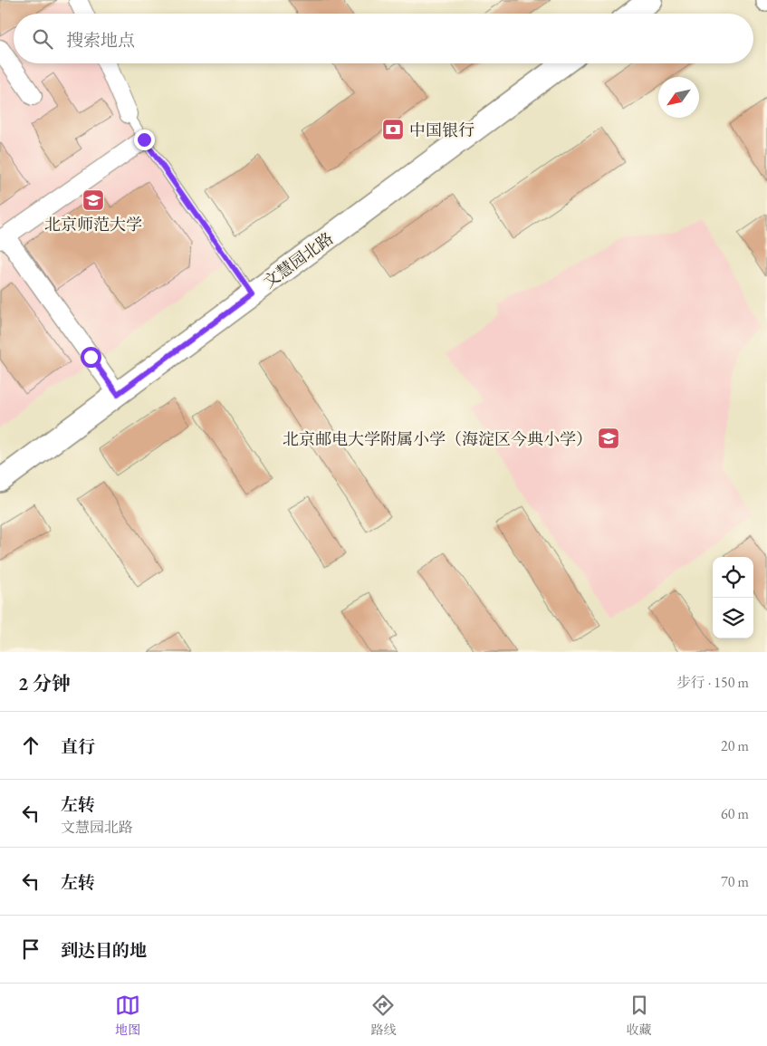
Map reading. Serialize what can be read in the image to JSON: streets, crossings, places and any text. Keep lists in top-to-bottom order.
{
  "streets": {
    "street": ["文慧园北路"]
  },
  "places": {
    "bank": ["中国银行"],
    "school or university": ["北京师范大学", "北京邮电大学附属小学（海淀区今典小学）"]
  },
  "north": "bottom left",
  "page": {
    "search": "搜索地点",
    "heading": ["2 分钟", "步行 · 150 m"],
    "list": [
      ["直行", "20 m"],
      ["左转", "文慧园北路", "60 m"],
      ["左转", "70 m"],
      "到达目的地"
    ],
    "nav": ["地图", "路线", "收藏"]
  }
}
